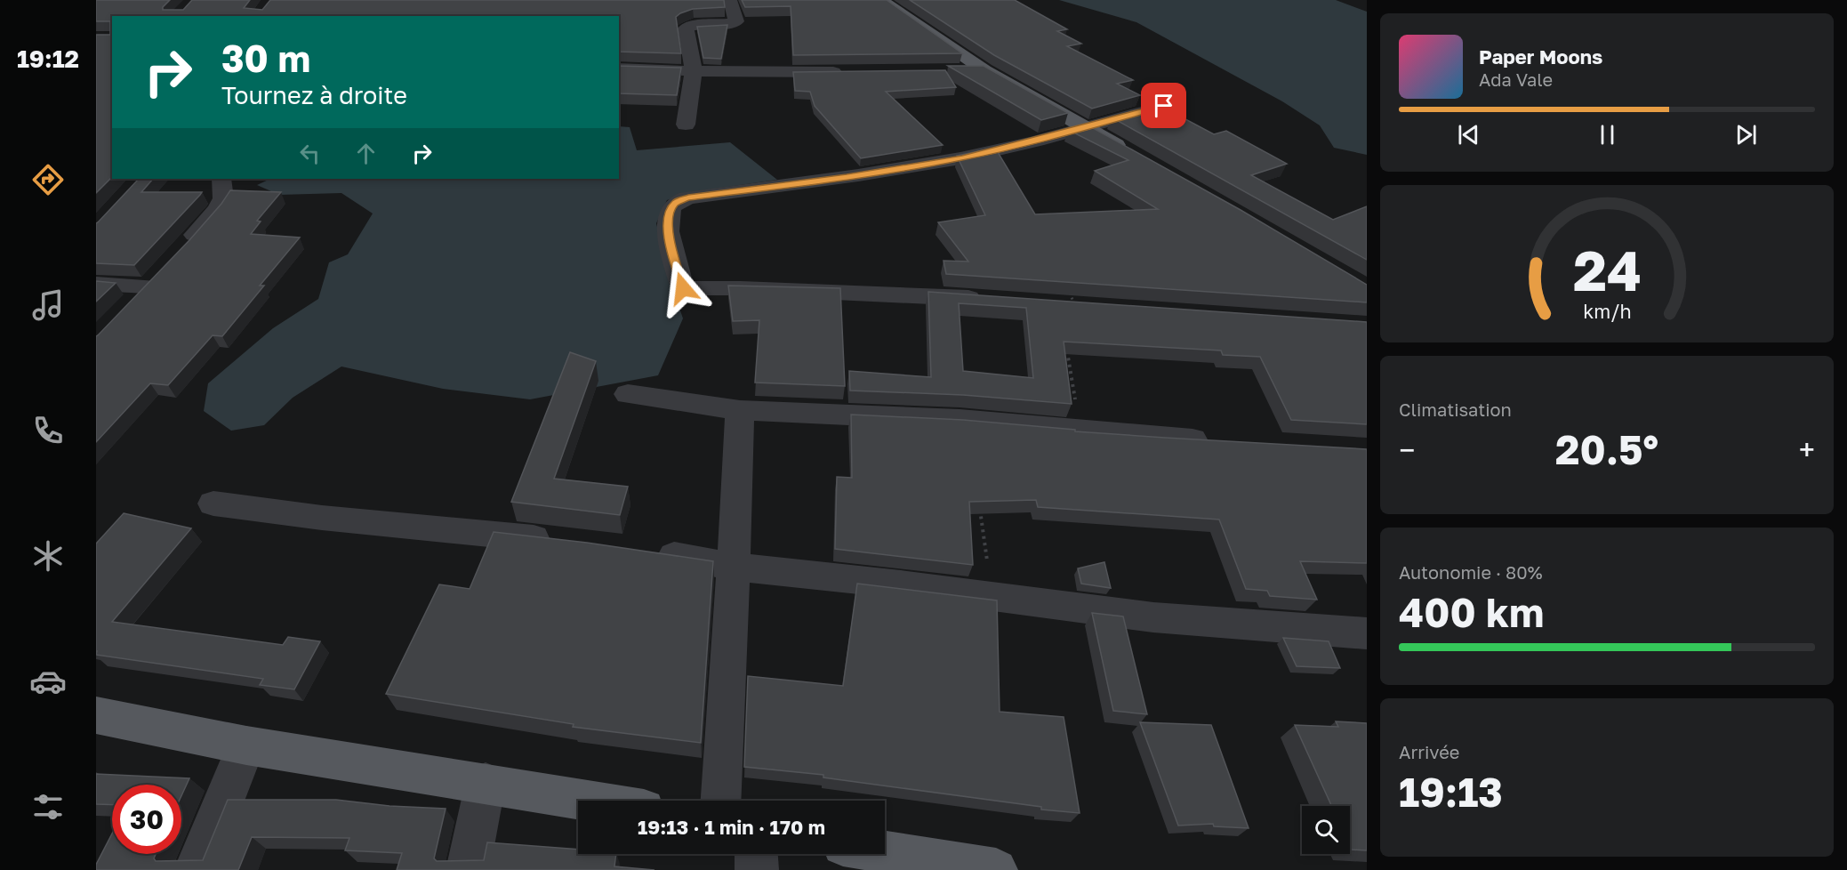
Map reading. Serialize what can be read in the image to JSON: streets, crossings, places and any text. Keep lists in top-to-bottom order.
{
  "page": {
    "tabs": "19:12",
    "turn": ["30 m", "Tournez à droite"],
    "song": ["Paper Moons", "Ada Vale"],
    "tile": [
      "Climatisation",
      ["Autonomie · 80%", "400 km"],
      ["Arrivée", "19:13"]
    ],
    "heat": ["−", "20.5°", "+"],
    "limit": "30",
    "trip": "19:13 · 1 min · 170 m",
    "gauge": ["24", "km/h"]
  }
}
